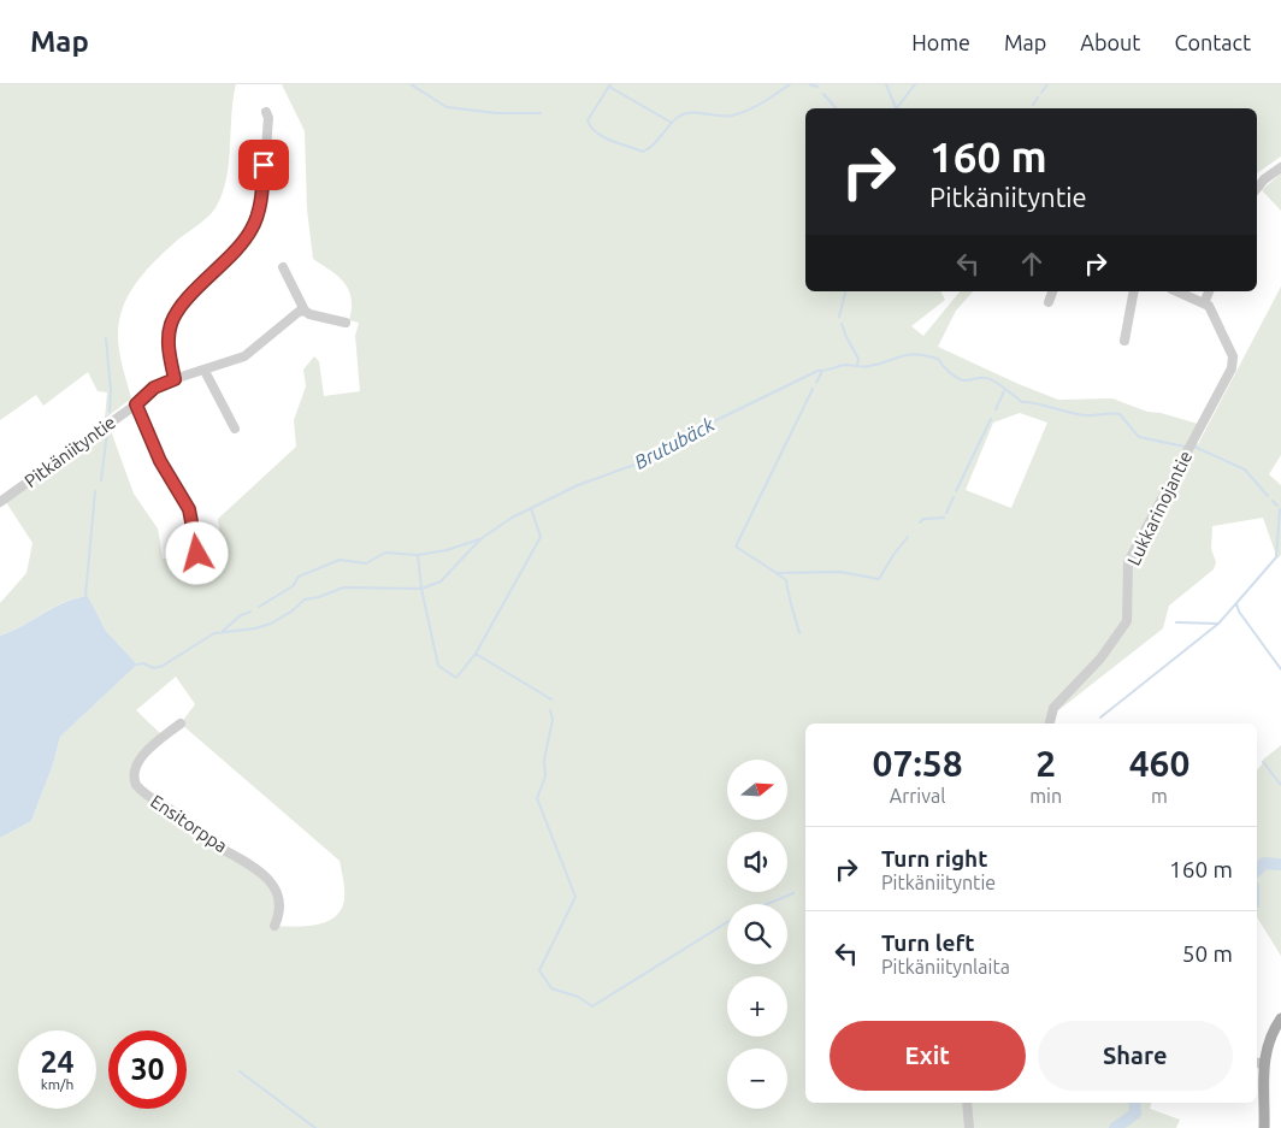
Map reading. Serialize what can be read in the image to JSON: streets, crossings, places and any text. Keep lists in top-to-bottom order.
{
  "streets": {
    "street": ["Pitkäniityntie", "Lukkarinojantie", "Ensitorppa"]
  },
  "water": ["Brutubäck"],
  "north": "right",
  "page": {
    "header": "Map",
    "nav": [
      "Home",
      "Map",
      "About",
      "Contact"
    ],
    "turn": ["160 m", "Pitkäniityntie"],
    "eta": [
      "07:58",
      "Arrival",
      "2",
      "min",
      "460",
      "m"
    ],
    "map_buttons": ["+", "−"],
    "list": [
      {
        "name": "Turn right",
        "note": "Pitkäniityntie",
        "value": "160 m"
      },
      {
        "name": "Turn left",
        "note": "Pitkäniitynlaita",
        "value": "50 m"
      }
    ],
    "buttons": ["Exit", "Share"],
    "speed": "24 km/h",
    "limit": "30"
  }
}
